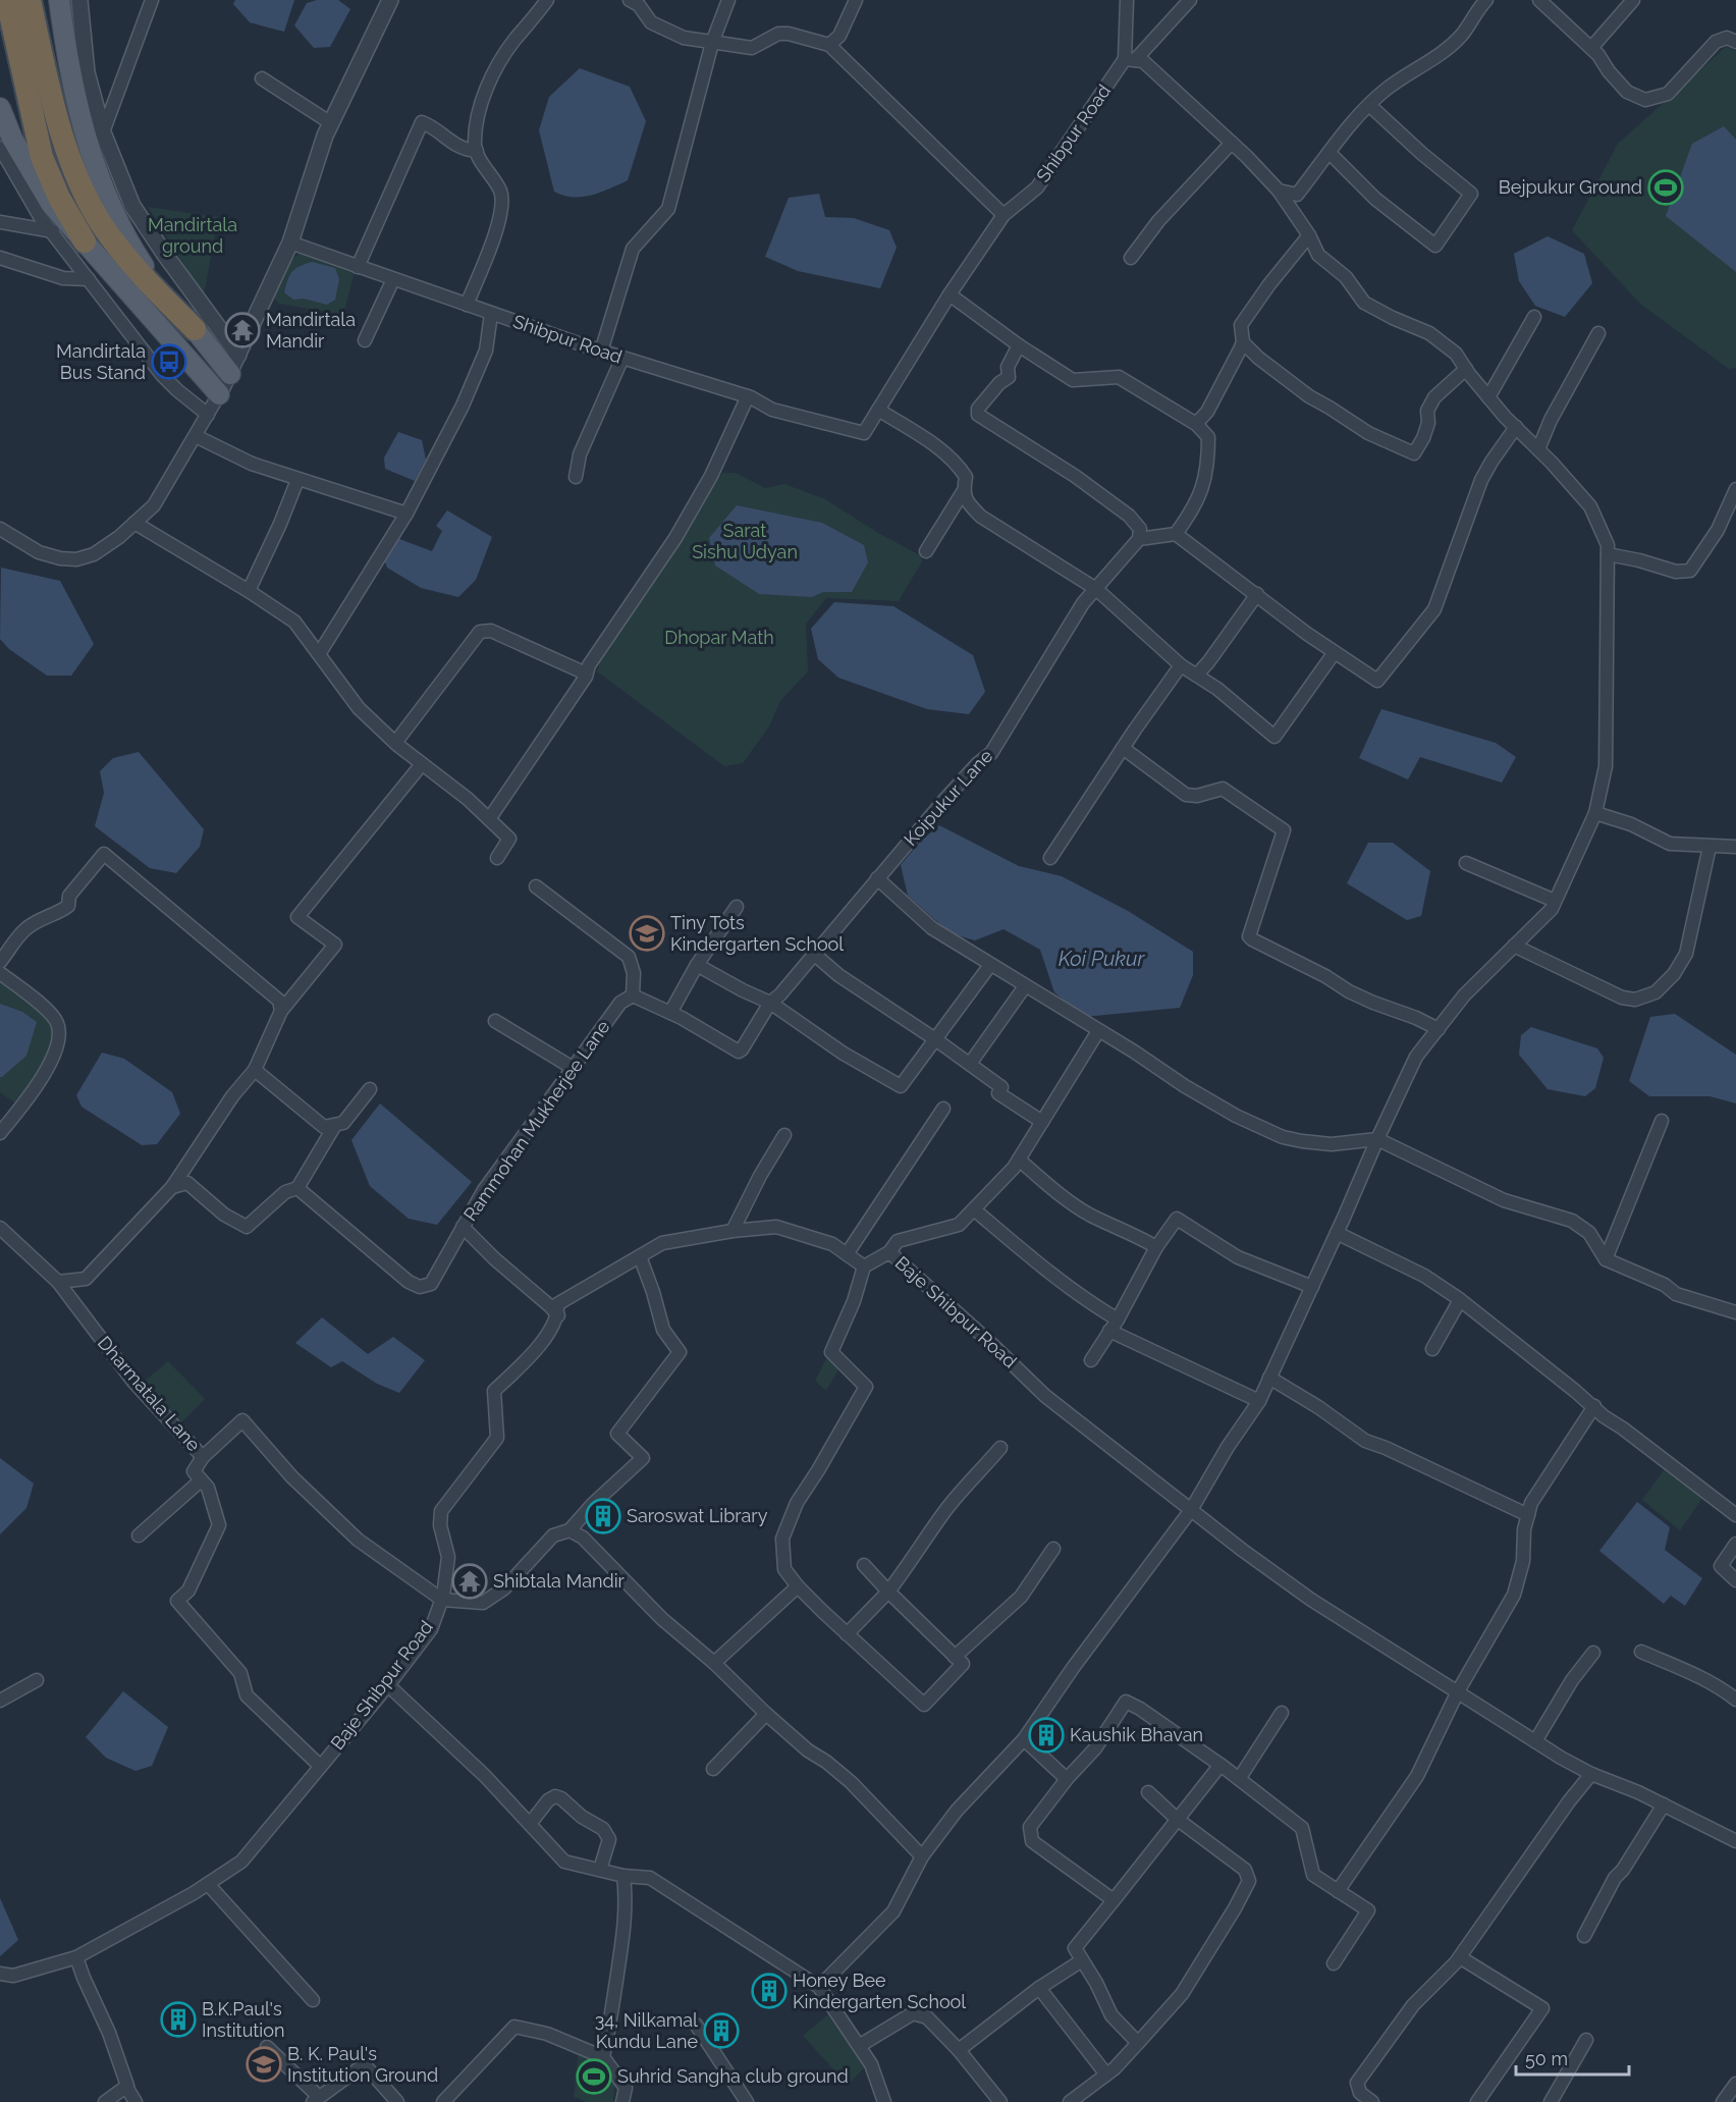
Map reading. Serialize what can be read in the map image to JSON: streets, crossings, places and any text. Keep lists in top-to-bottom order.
{
  "streets": {
    "street": [
      "Shibpur Road",
      "Koipukur Lane",
      "Rammohan Mukherjee Lane",
      "Baje Shibpur Road",
      "Dharmatala Lane"
    ]
  },
  "crossings": [
    ["Baje Shibpur Road", "Dharmatala Lane"]
  ],
  "water": ["Koi Pukur"],
  "parks": ["Mandirtala ground", "Sarat Sishu Udyan", "Dhopar Math"],
  "places": {
    "sports": ["Bejpukur Ground", "Suhrid Sangha club ground"],
    "temple": ["Mandirtala Mandir", "Shibtala Mandir"],
    "bus stop": ["Mandirtala Bus Stand"],
    "school or university": ["Tiny Tots Kindergarten School", "B. K. Paul's Institution Ground"],
    "building": [
      "Saroswat Library",
      "Kaushik Bhavan",
      "Honey Bee Kindergarten School",
      "B.K.Paul's Institution",
      "34, Nilkamal Kundu Lane"
    ]
  },
  "scale_bar": "50 m"
}
